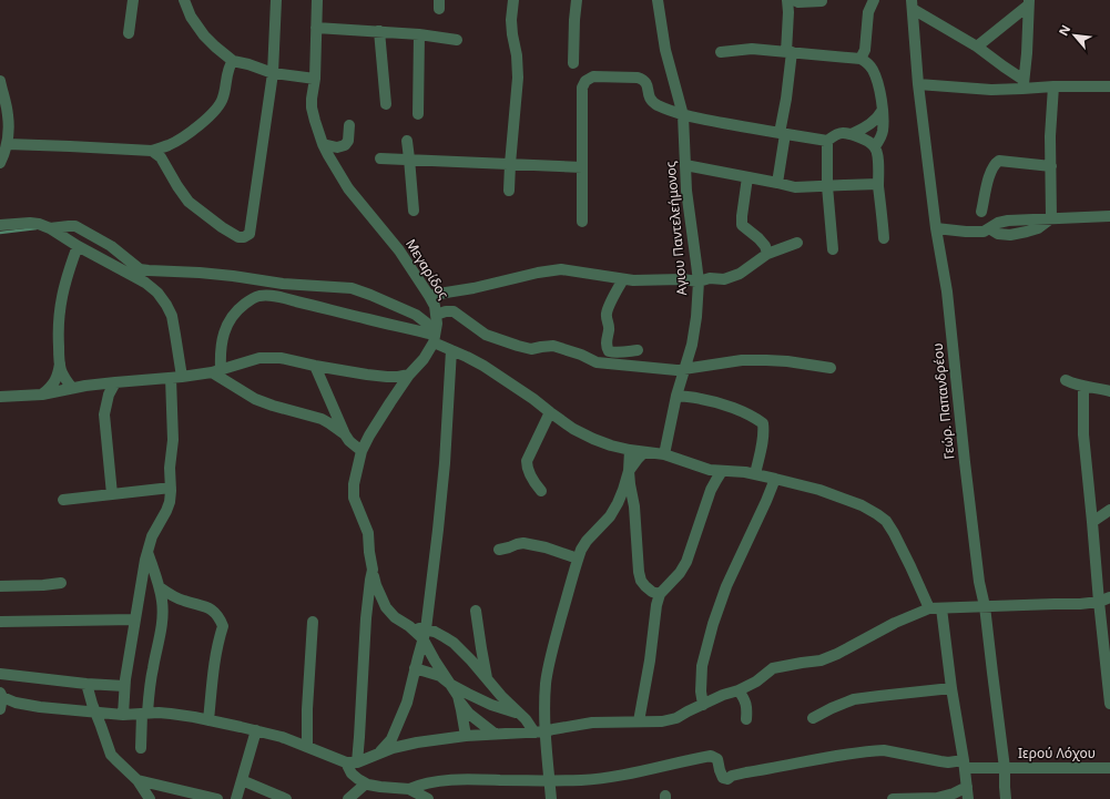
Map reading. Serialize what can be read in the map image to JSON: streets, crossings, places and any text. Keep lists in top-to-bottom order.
{
  "streets": {
    "street": [
      "Αγιου Παντελεήμονος",
      "Μεγαρίδος",
      "Γεώρ. Παπανδρέου",
      "Ιερού Λόχου"
    ]
  },
  "crossings": [
    ["Γεώρ. Παπανδρέου", "Ιερού Λόχου"]
  ],
  "north": "top left"
}
